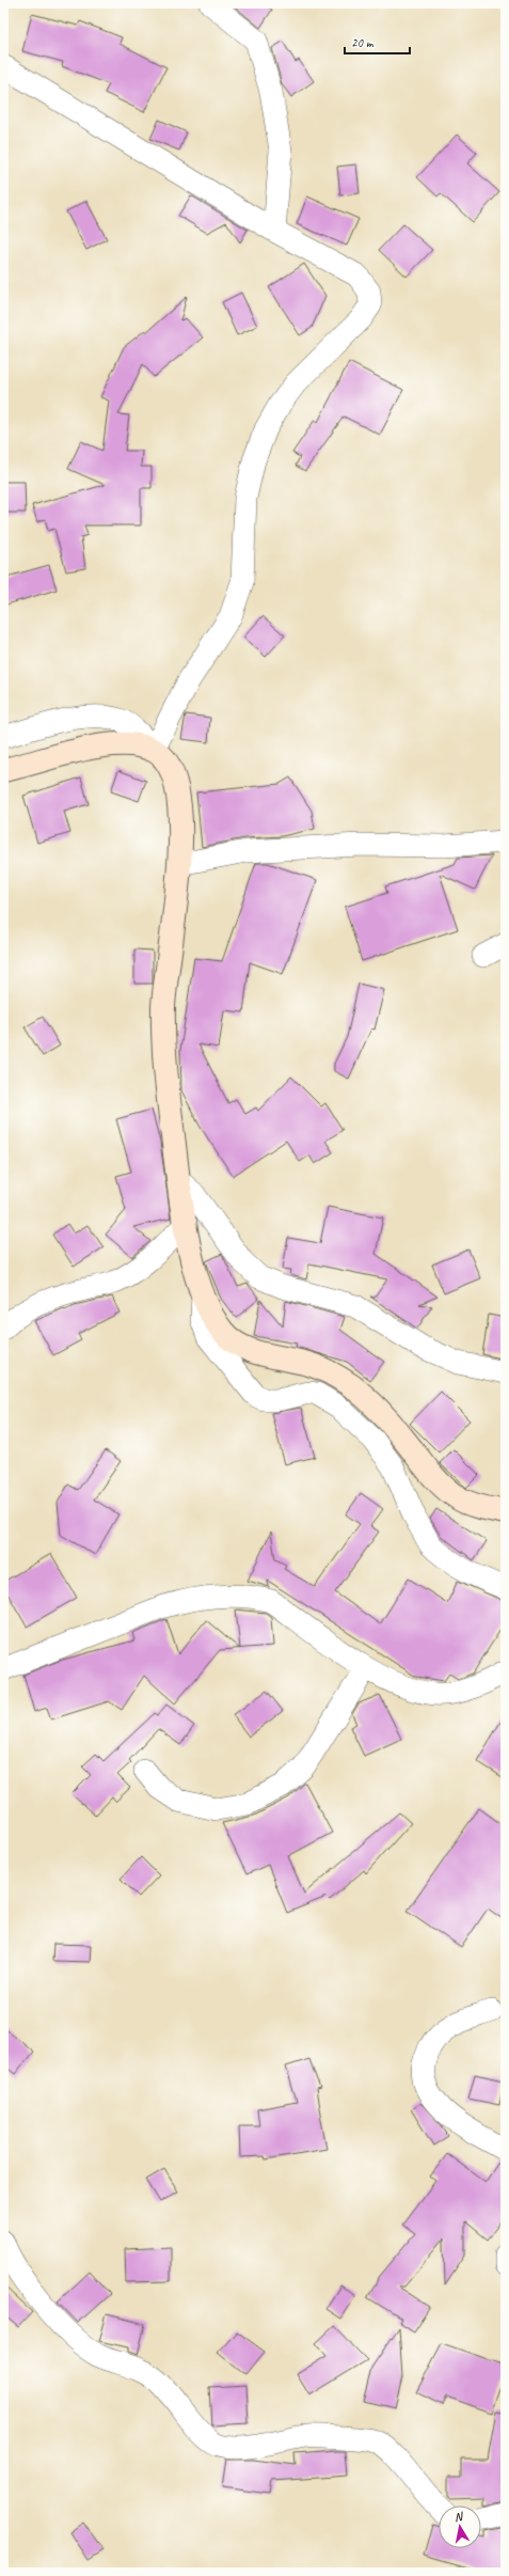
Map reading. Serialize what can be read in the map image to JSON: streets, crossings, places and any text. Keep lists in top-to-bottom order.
{
  "scale_bar": "20 m",
  "north": "top"
}
